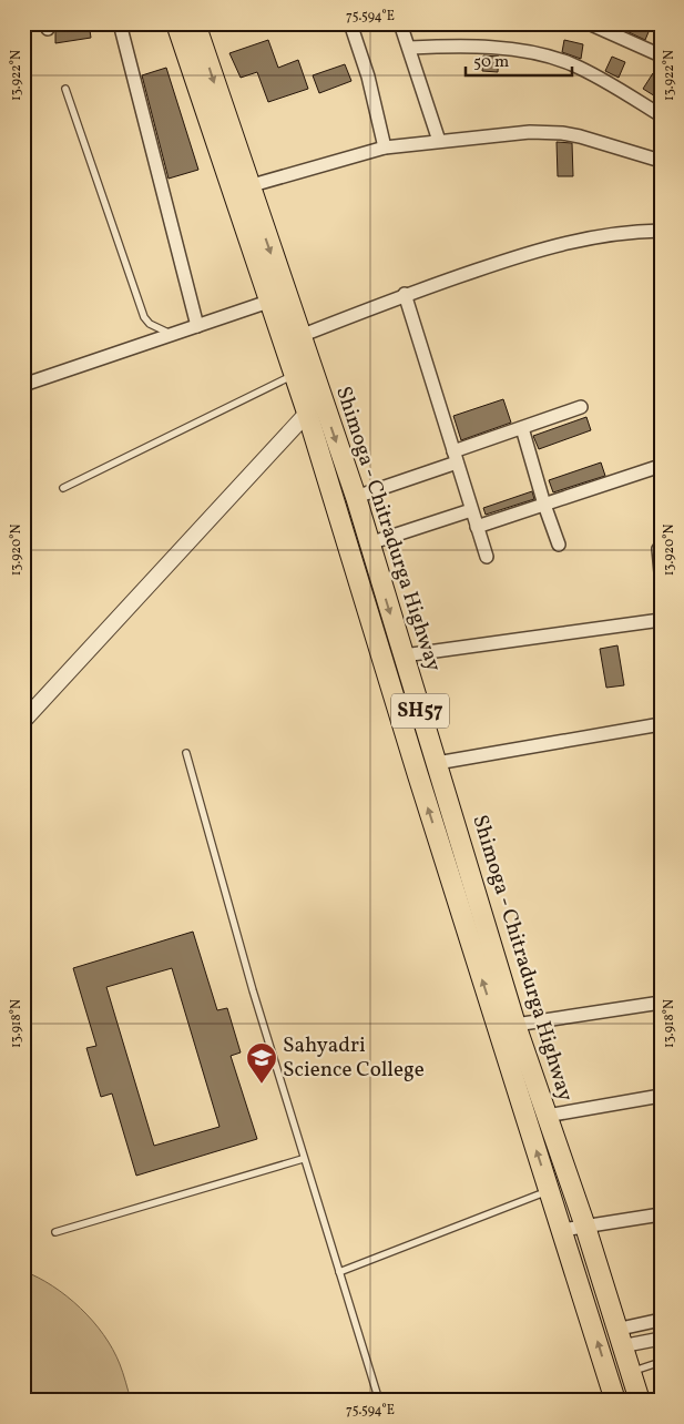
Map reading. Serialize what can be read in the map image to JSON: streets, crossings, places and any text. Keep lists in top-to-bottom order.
{
  "streets": {
    "main road": ["Shimoga - Chitradurga Highway", "SH57"]
  },
  "places": {
    "school or university": ["Sahyadri Science College"]
  },
  "scale_bar": "50 m",
  "coordinates": [
    "75.594°E",
    "13.922°N",
    "13.920°N",
    "13.918°N"
  ]
}
